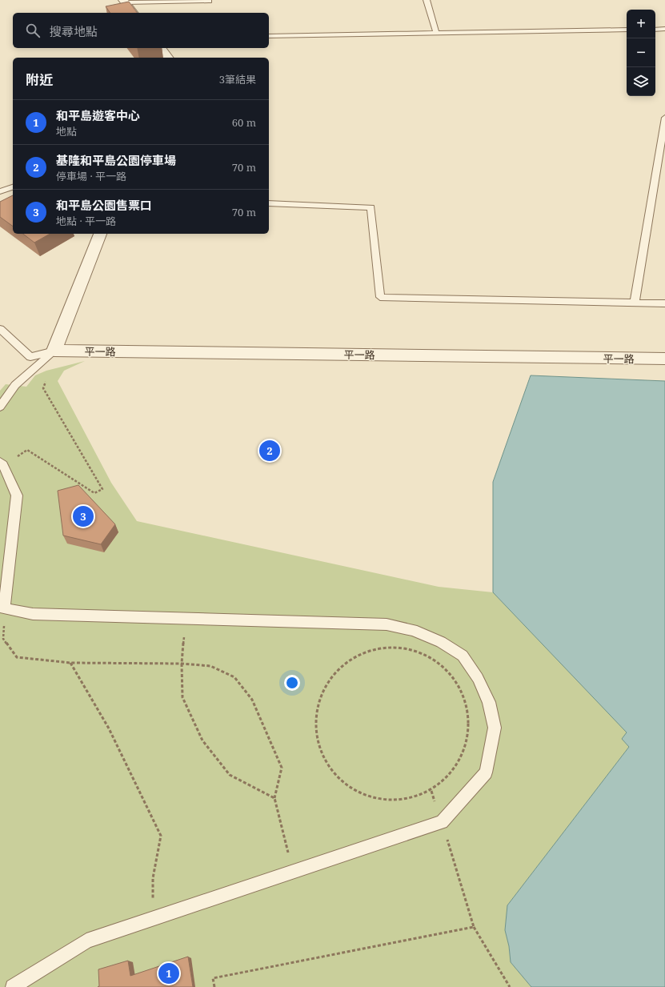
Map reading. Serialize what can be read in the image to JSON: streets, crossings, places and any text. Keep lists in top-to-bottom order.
{
  "streets": {
    "street": ["平一路"]
  },
  "page": {
    "map_buttons": ["+", "−"],
    "search": "搜尋地點",
    "heading": ["附近", "3筆結果"],
    "list": [
      {
        "mark": "1",
        "name": "和平島遊客中心",
        "note": "地點",
        "value": "60 m"
      },
      {
        "mark": "2",
        "name": "基隆和平島公園停車場",
        "note": "停車場 · 平一路",
        "value": "70 m"
      },
      {
        "mark": "3",
        "name": "和平島公園售票口",
        "note": "地點 · 平一路",
        "value": "70 m"
      }
    ],
    "pins": ["2", "3", "1"]
  }
}
